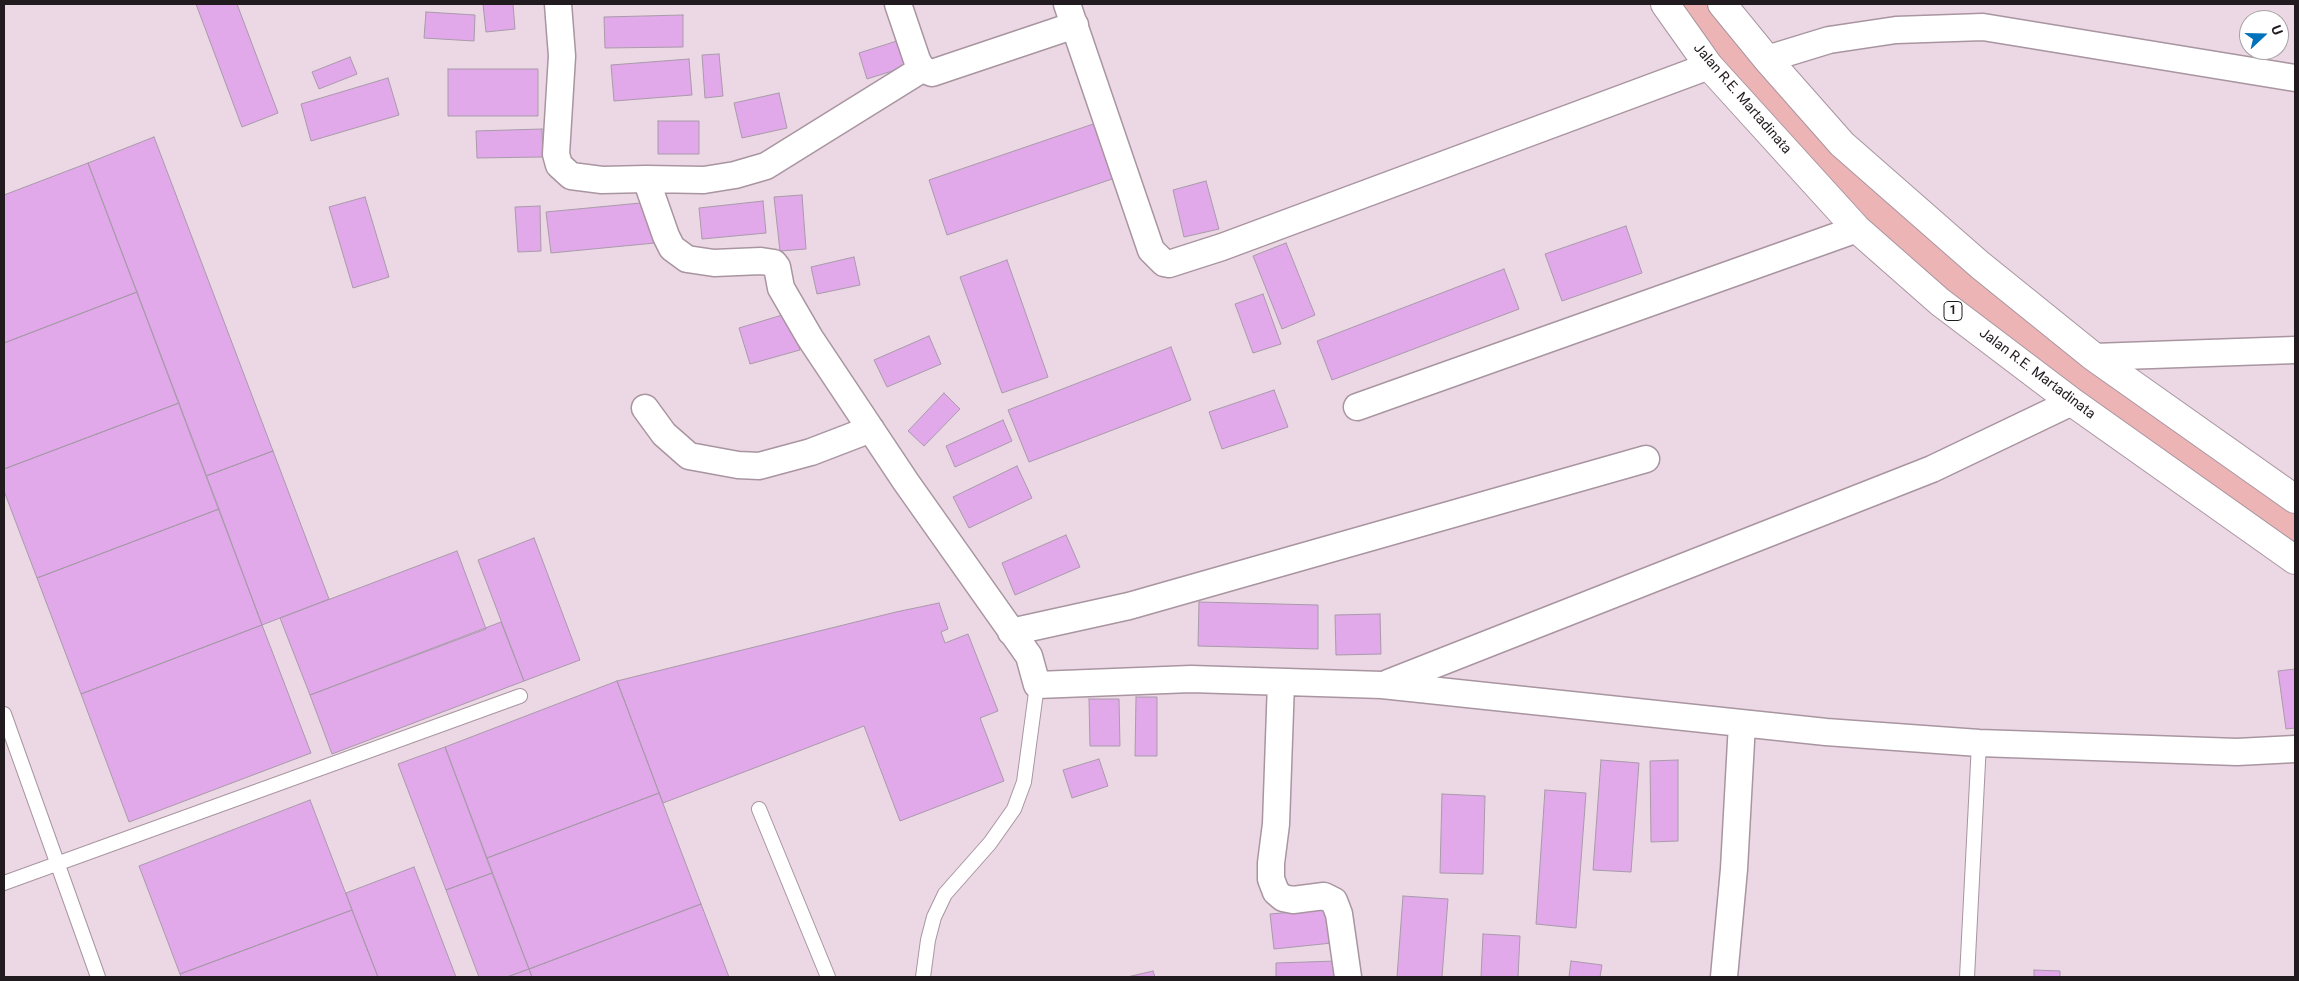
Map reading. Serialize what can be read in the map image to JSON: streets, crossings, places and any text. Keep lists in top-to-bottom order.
{
  "streets": {
    "highway": ["Jalan R.E. Martadinata", "1"]
  },
  "north": "right"
}
